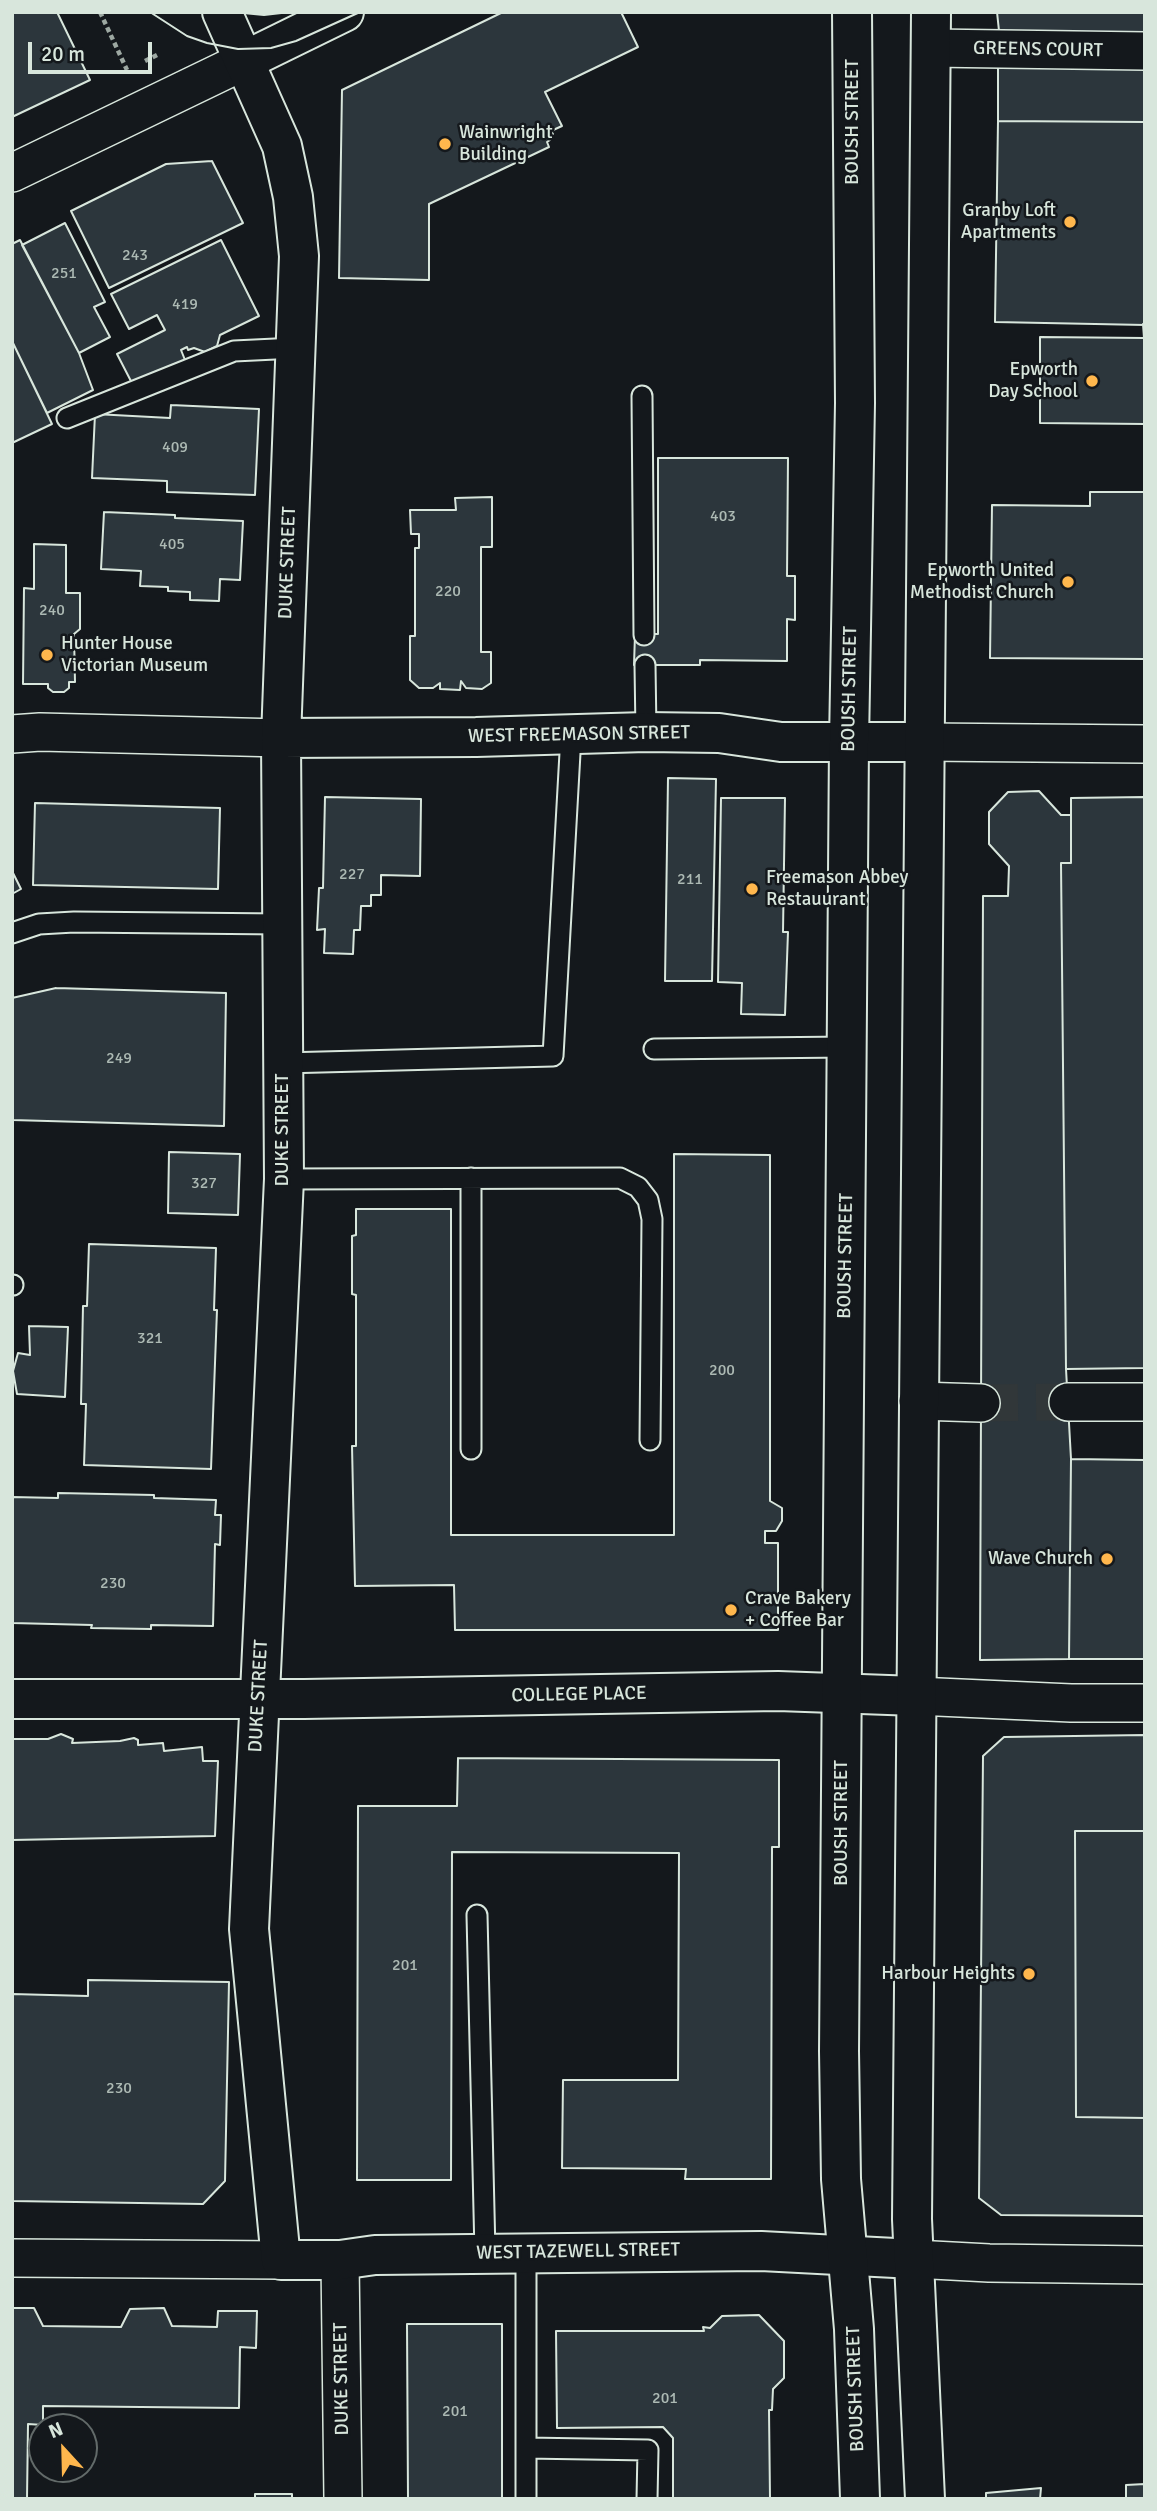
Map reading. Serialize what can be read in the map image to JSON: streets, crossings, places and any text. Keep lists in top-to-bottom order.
{
  "streets": {
    "main road": [
      "BOUSH STREET",
      "DUKE STREET",
      "WEST FREEMASON STREET",
      "COLLEGE PLACE",
      "WEST TAZEWELL STREET"
    ],
    "street": ["GREENS COURT"]
  },
  "crossings": [
    ["BOUSH STREET", "WEST FREEMASON STREET"],
    ["BOUSH STREET", "COLLEGE PLACE"],
    ["BOUSH STREET", "WEST TAZEWELL STREET"],
    ["DUKE STREET", "WEST FREEMASON STREET"],
    ["DUKE STREET", "COLLEGE PLACE"],
    ["DUKE STREET", "WEST TAZEWELL STREET"]
  ],
  "places": [
    "Wainwright Building",
    "Granby Loft Apartments",
    "Epworth Day School",
    "Epworth United Methodist Church",
    "Hunter House Victorian Museum",
    "Freemason Abbey Restauurant",
    "Wave Church",
    "Crave Bakery + Coffee Bar",
    "Harbour Heights"
  ],
  "house_numbers": [
    "243",
    "251",
    "419",
    "409",
    "403",
    "405",
    "220",
    "240",
    "227",
    "211",
    "249",
    "327",
    "321",
    "200",
    "230",
    "201",
    "230",
    "201",
    "201"
  ],
  "scale_bar": "20 m",
  "north": "top"
}
